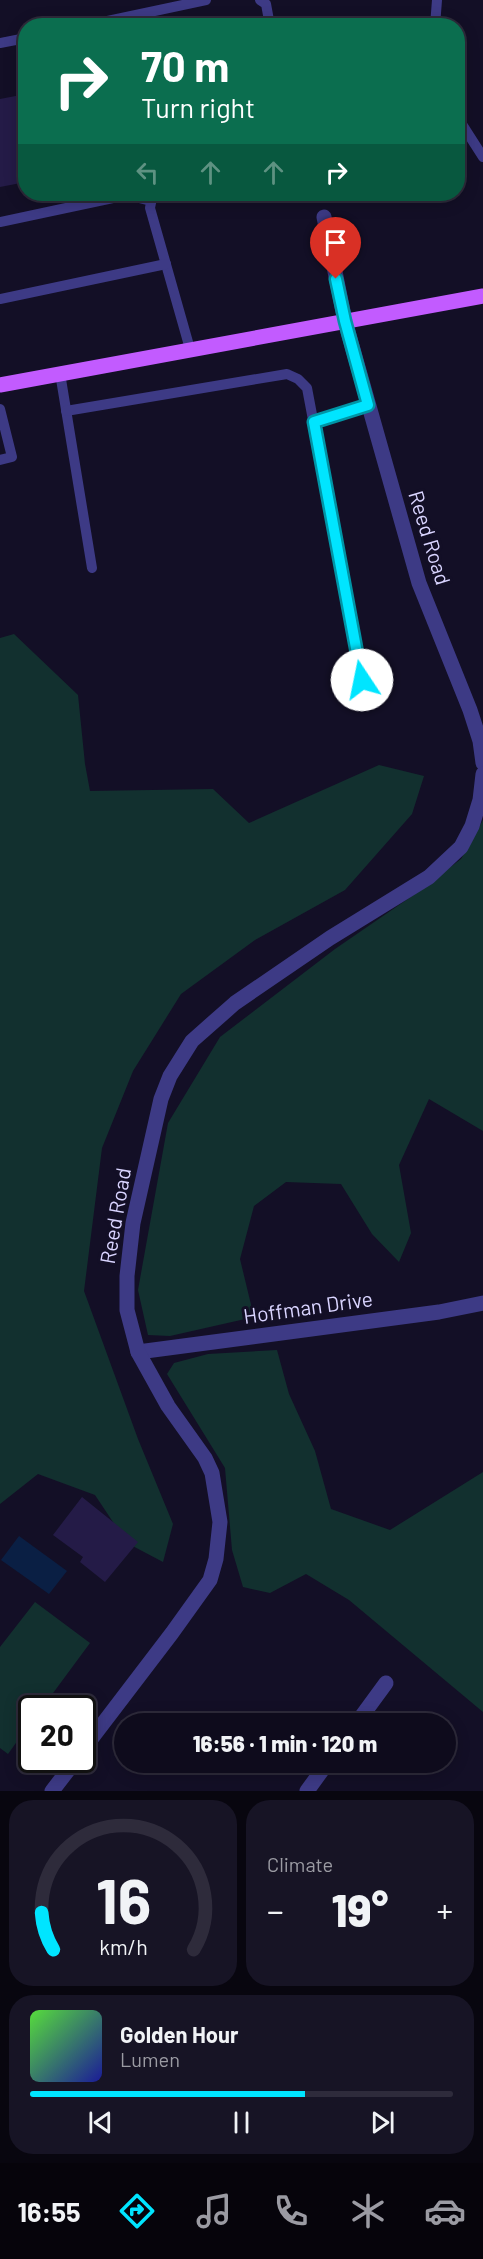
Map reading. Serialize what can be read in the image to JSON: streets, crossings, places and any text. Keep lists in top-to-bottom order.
{
  "streets": {
    "street": ["Reed Road", "Hoffman Drive"]
  },
  "crossings": [
    ["Reed Road", "Hoffman Drive"]
  ],
  "page": {
    "turn": ["70 m", "Turn right"],
    "limit": "20",
    "trip": "16:56 · 1 min · 120 m",
    "tile": "Climate",
    "heat": ["−", "19°", "+"],
    "song": ["Golden Hour", "Lumen"],
    "tabs": "16:55",
    "gauge": ["16", "km/h"]
  }
}
